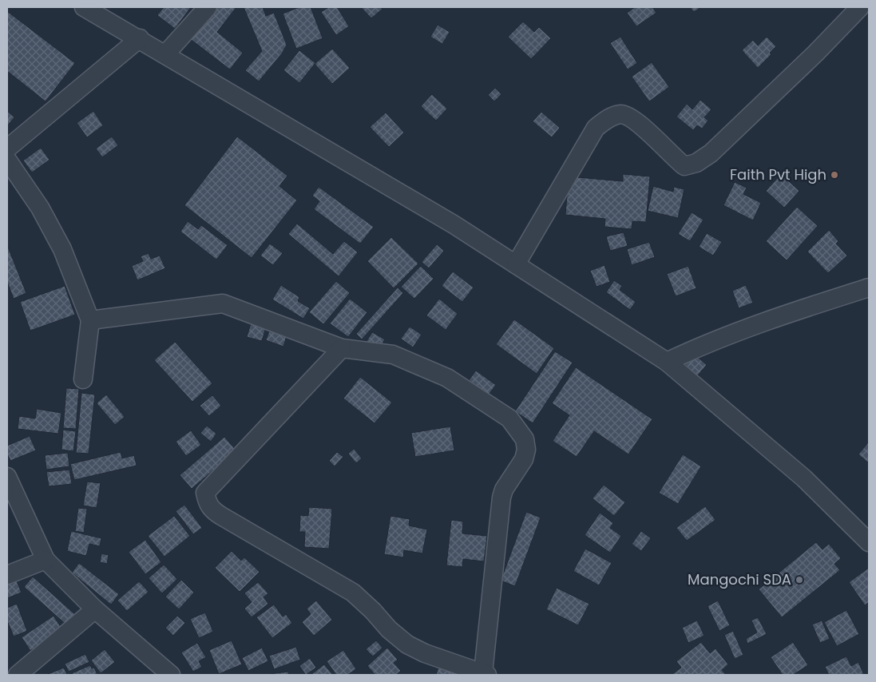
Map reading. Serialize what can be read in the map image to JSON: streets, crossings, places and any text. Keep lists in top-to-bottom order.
{
  "places": ["Faith Pvt High", "Mangochi SDA"]
}
